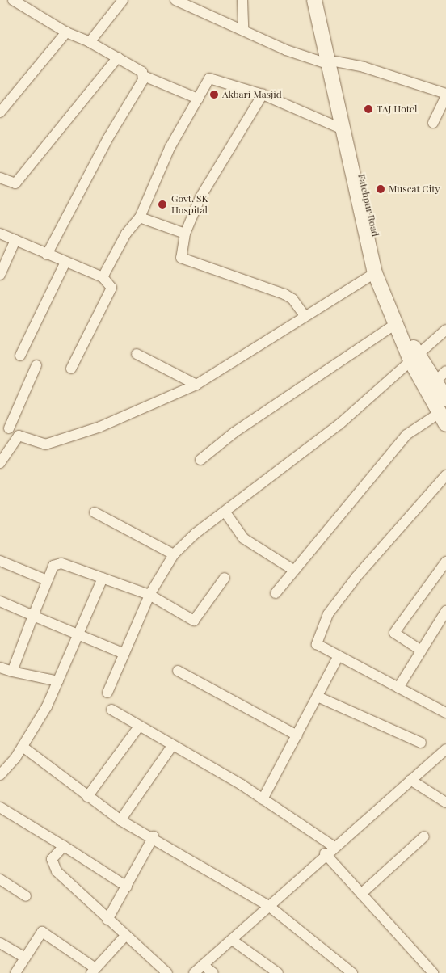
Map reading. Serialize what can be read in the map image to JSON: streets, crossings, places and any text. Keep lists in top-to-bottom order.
{
  "streets": {
    "street": ["Fatehpur Road"]
  },
  "places": [
    "Akbari Masjid",
    "TAJ Hotel",
    "Muscat City",
    "Govt. SK Hospital"
  ]
}
